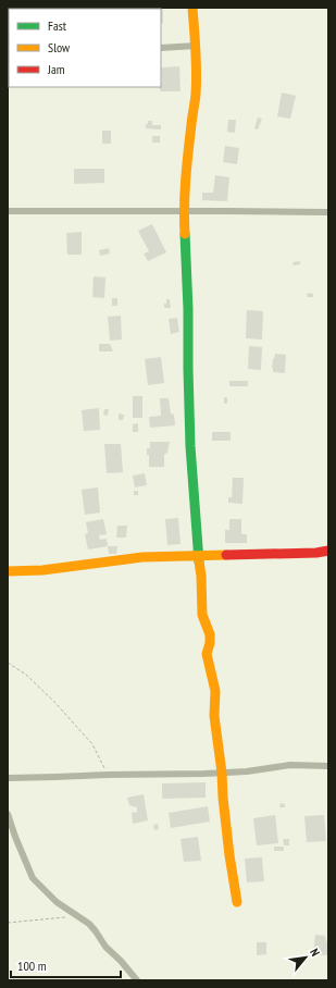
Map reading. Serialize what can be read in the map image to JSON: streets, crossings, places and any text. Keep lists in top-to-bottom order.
{
  "legend": ["Fast", "Slow", "Jam"],
  "scale_bar": "100 m",
  "north": "top right"
}
